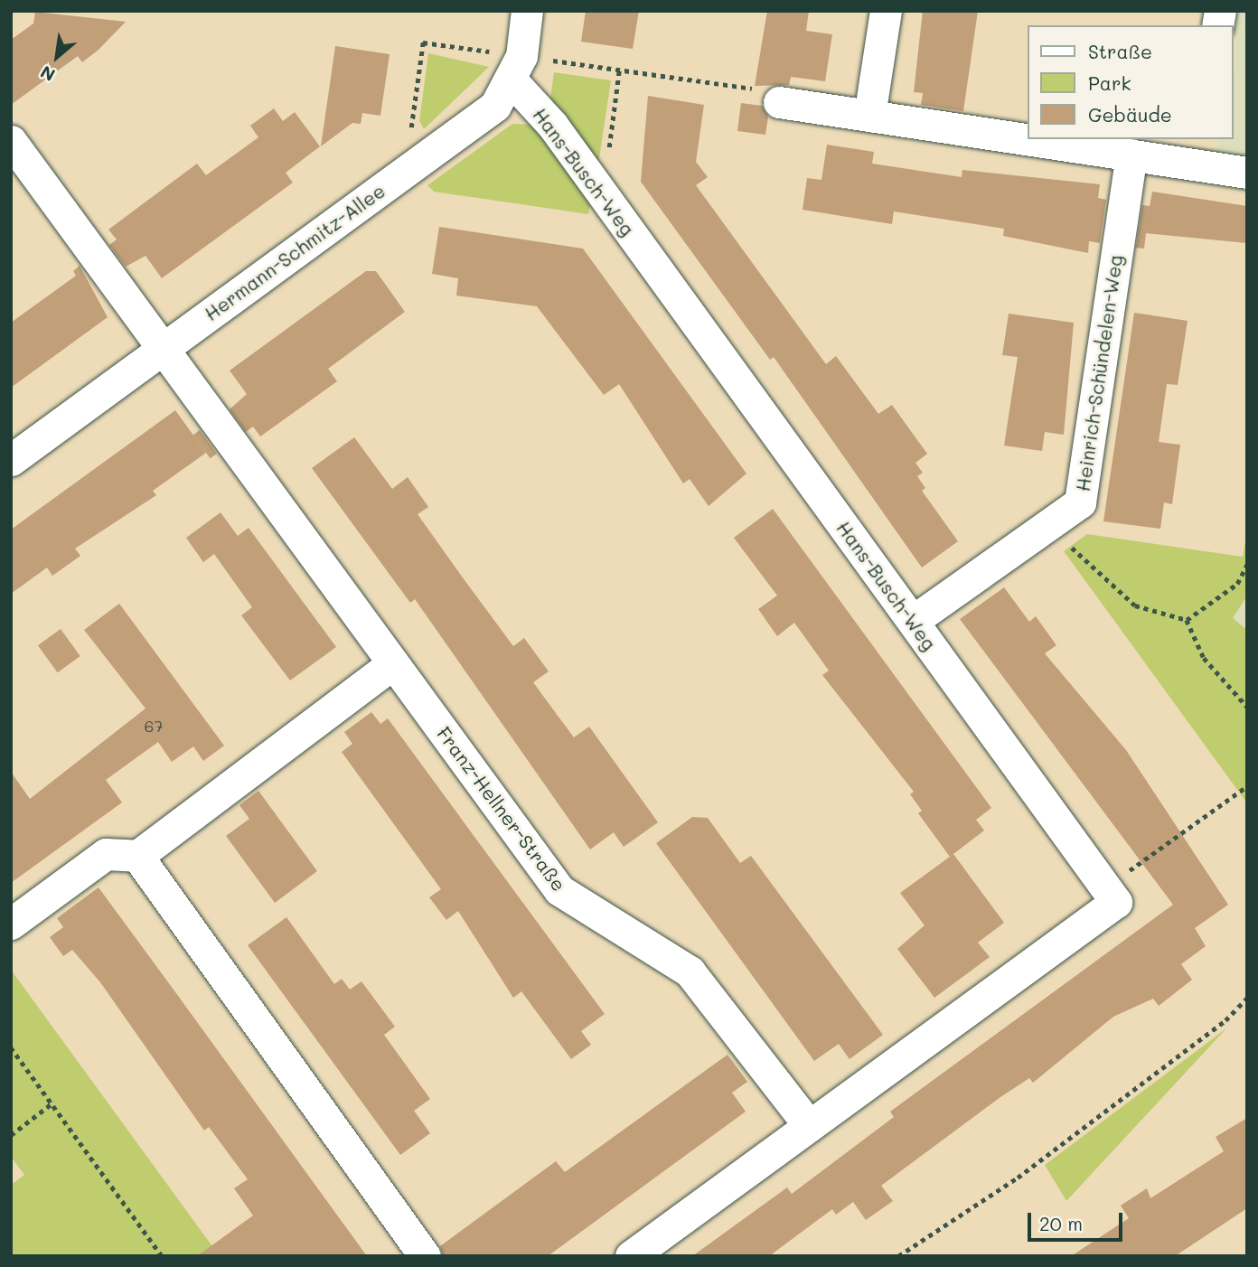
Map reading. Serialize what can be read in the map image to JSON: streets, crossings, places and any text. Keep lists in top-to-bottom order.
{
  "streets": {
    "street": [
      "Hans-Busch-Weg",
      "Hermann-Schmitz-Allee",
      "Heinrich-Schündelen-Weg",
      "Franz-Hellner-Straße"
    ]
  },
  "crossings": [
    ["Hans-Busch-Weg", "Hermann-Schmitz-Allee"],
    ["Hans-Busch-Weg", "Heinrich-Schündelen-Weg"],
    ["Hermann-Schmitz-Allee", "Franz-Hellner-Straße"]
  ],
  "house_numbers": ["67"],
  "legend": ["Straße", "Park", "Gebäude"],
  "scale_bar": "20 m",
  "north": "bottom left"
}
